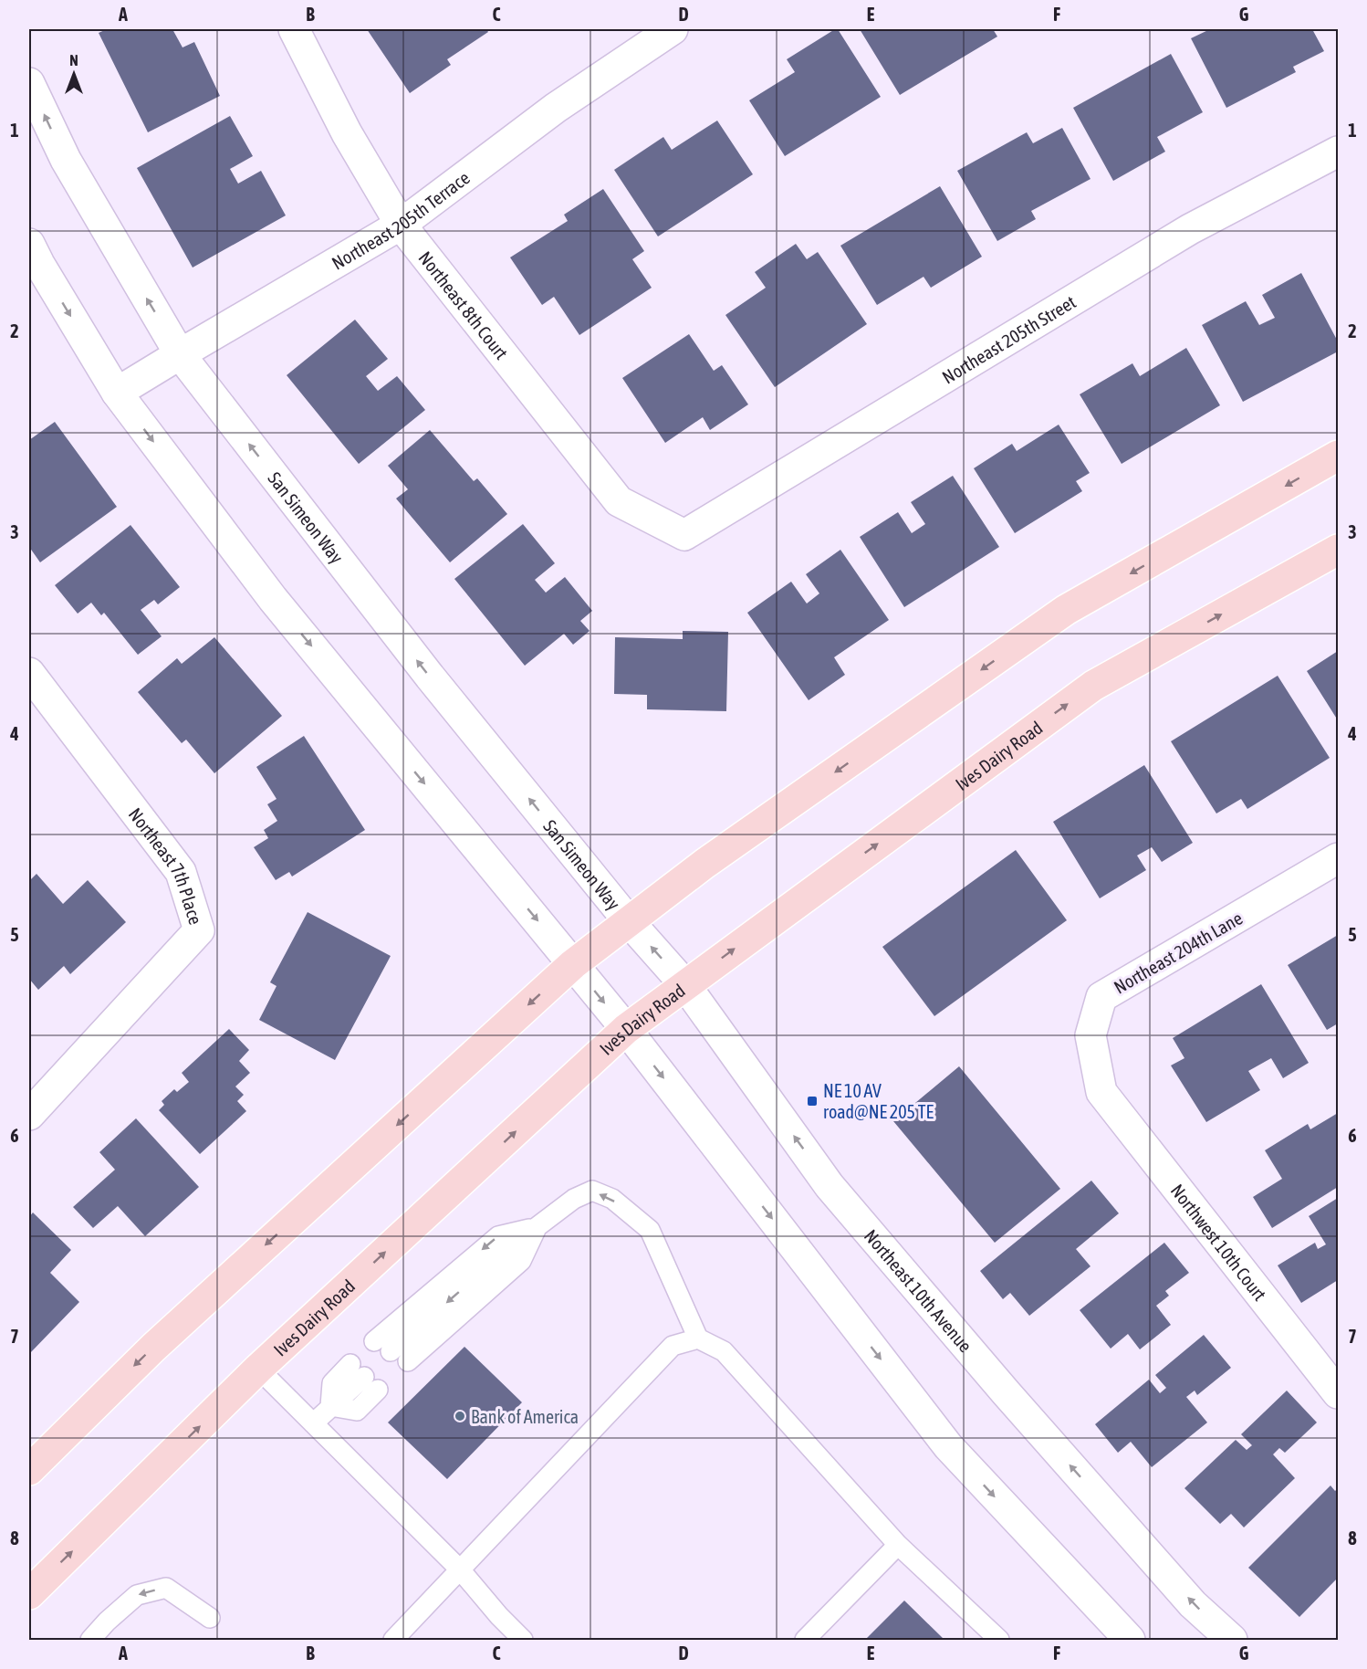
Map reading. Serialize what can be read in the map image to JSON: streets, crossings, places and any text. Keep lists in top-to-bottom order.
{
  "streets": {
    "main road": ["Ives Dairy Road"],
    "street": [
      "Northeast 205th Terrace",
      "Northeast 8th Court",
      "Northeast 205th Street",
      "San Simeon Way",
      "Northeast 7th Place",
      "Northeast 204th Lane",
      "Northwest 10th Court",
      "Northeast 10th Avenue"
    ]
  },
  "crossings": [
    ["Northeast 205th Terrace", "Northeast 8th Court"],
    ["Northeast 205th Terrace", "San Simeon Way"],
    ["Northeast 8th Court", "Northeast 205th Street"],
    ["San Simeon Way", "Northeast 10th Avenue"],
    ["Ives Dairy Road", "Northeast 10th Avenue"],
    ["Northeast 204th Lane", "Northwest 10th Court"]
  ],
  "places": {
    "transit": ["NE 10 AV road@NE 205 TE"],
    "other": ["Bank of America"]
  },
  "north": "top",
  "grid": {
    "columns": [
      "A",
      "B",
      "C",
      "D",
      "E",
      "F",
      "G"
    ],
    "rows": [
      "1",
      "2",
      "3",
      "4",
      "5",
      "6",
      "7",
      "8"
    ]
  }
}
